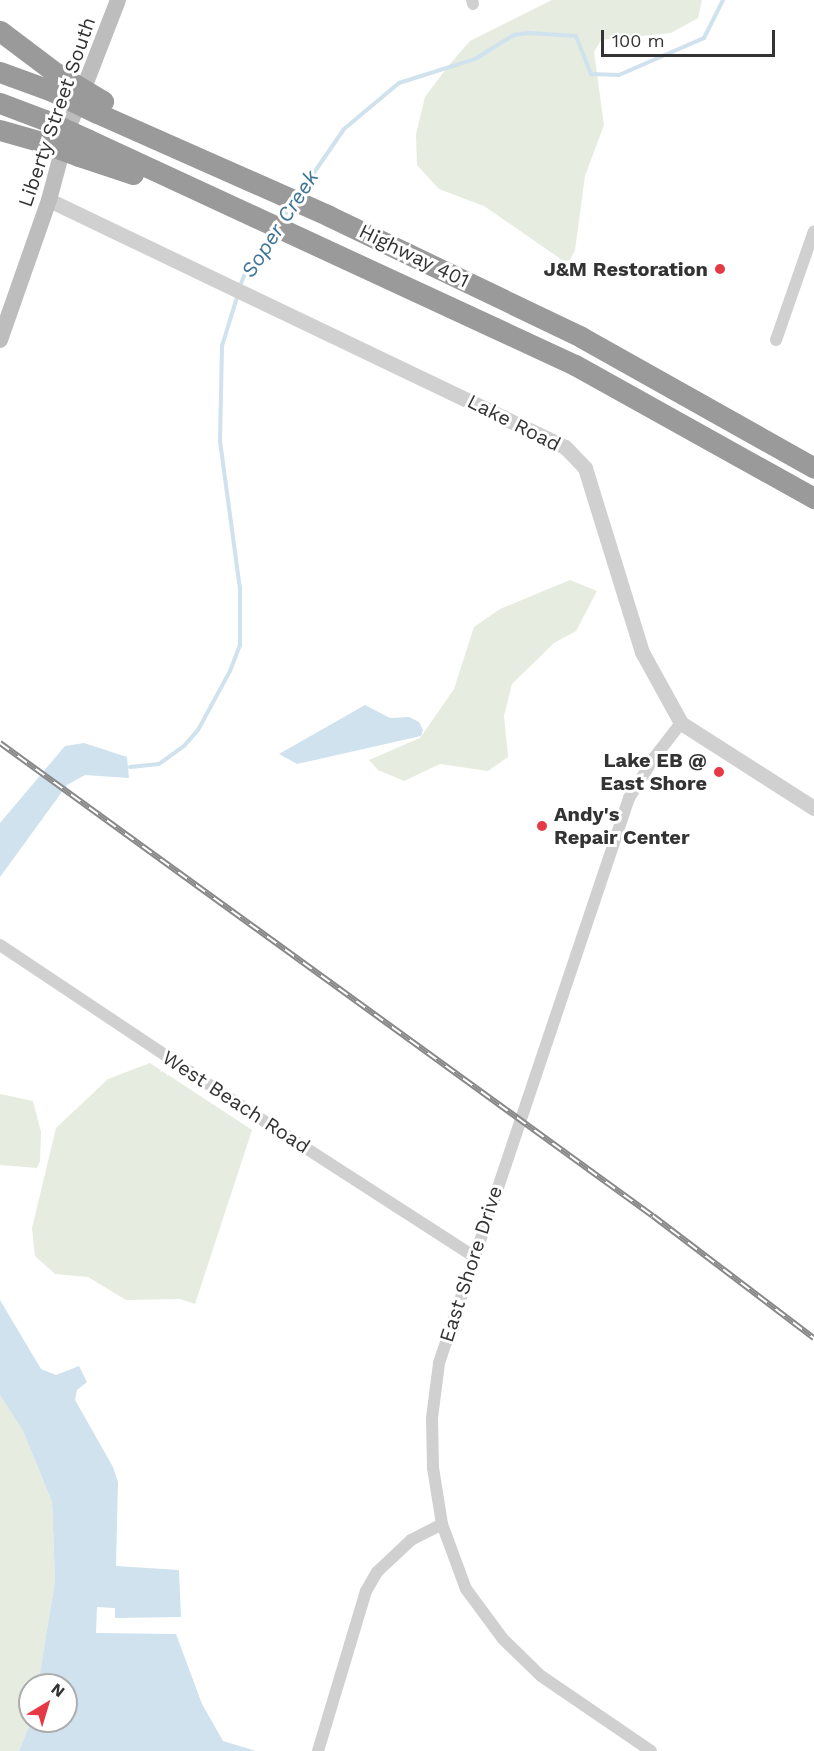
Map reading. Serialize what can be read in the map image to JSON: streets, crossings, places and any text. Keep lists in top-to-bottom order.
{
  "streets": {
    "highway": ["Highway 401"],
    "main road": ["Liberty Street South"],
    "street": ["Lake Road", "West Beach Road", "East Shore Drive"]
  },
  "crossings": [
    ["Liberty Street South", "Lake Road"],
    ["Lake Road", "East Shore Drive"],
    ["West Beach Road", "East Shore Drive"]
  ],
  "water": ["Soper Creek"],
  "places": ["J&M Restoration", "Lake EB @ East Shore", "Andy's Repair Center"],
  "scale_bar": "100 m",
  "north": "top right"
}
